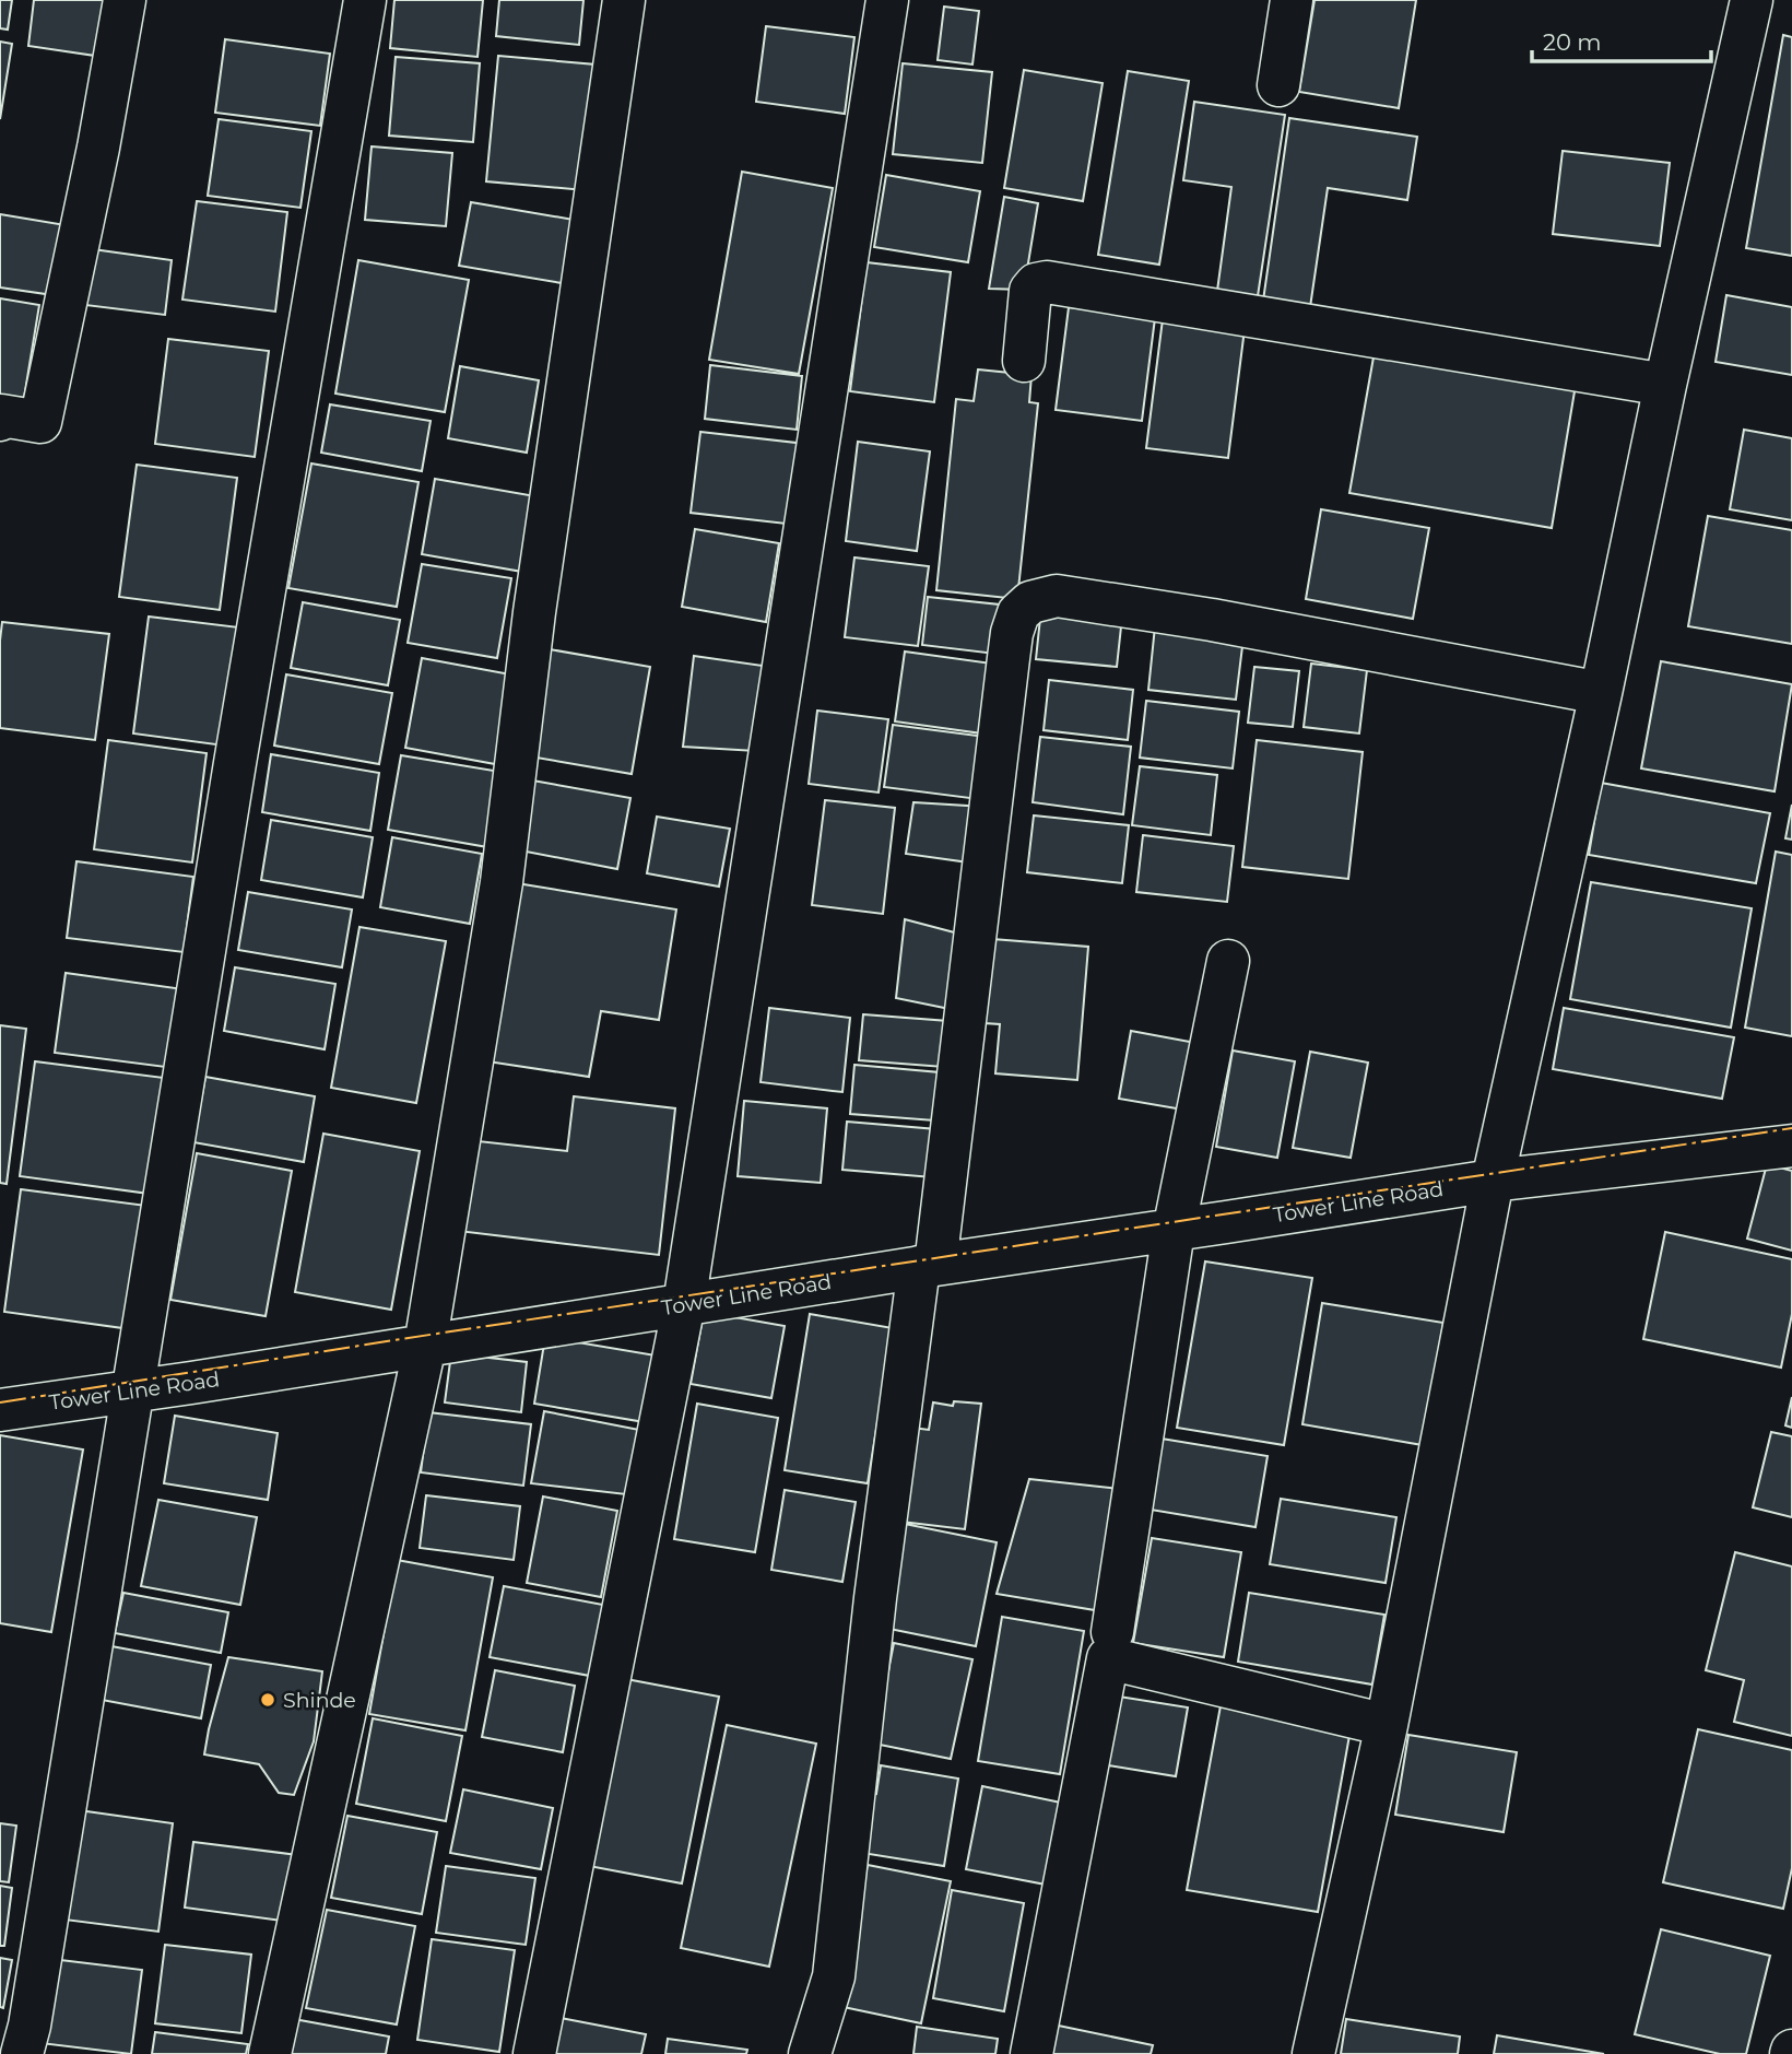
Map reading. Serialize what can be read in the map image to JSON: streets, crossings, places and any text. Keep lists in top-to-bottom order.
{
  "streets": {
    "street": ["Tower Line Road"]
  },
  "places": ["Shinde"],
  "scale_bar": "20 m"
}
